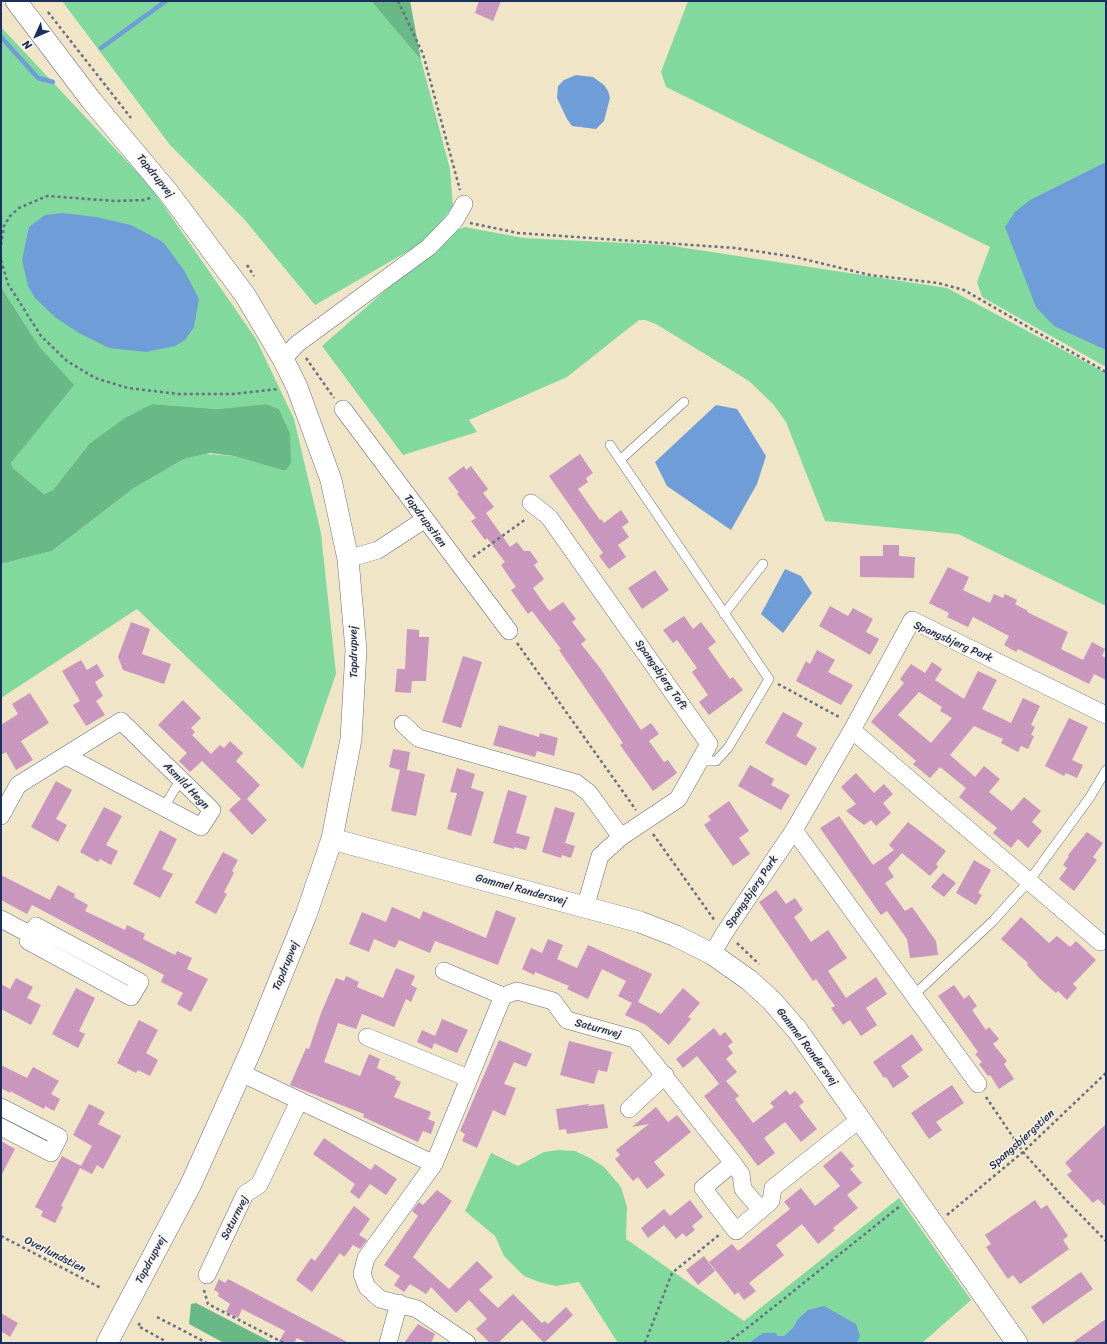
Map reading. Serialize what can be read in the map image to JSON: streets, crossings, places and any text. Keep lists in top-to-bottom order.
{
  "streets": {
    "street": [
      "Tapdrupvej",
      "Tapdrupstien",
      "Spangsbjerg Park",
      "Spangsbjerg Toft",
      "Asmild Hegn",
      "Gammel Randersvej",
      "Saturnvej"
    ],
    "path": ["Spangsbjergstien", "Overlundstien"]
  },
  "crossings": [
    ["Tapdrupvej", "Gammel Randersvej"],
    ["Spangsbjerg Park", "Gammel Randersvej"],
    ["Spangsbjerg Toft", "Gammel Randersvej"]
  ],
  "north": "bottom left"
}
